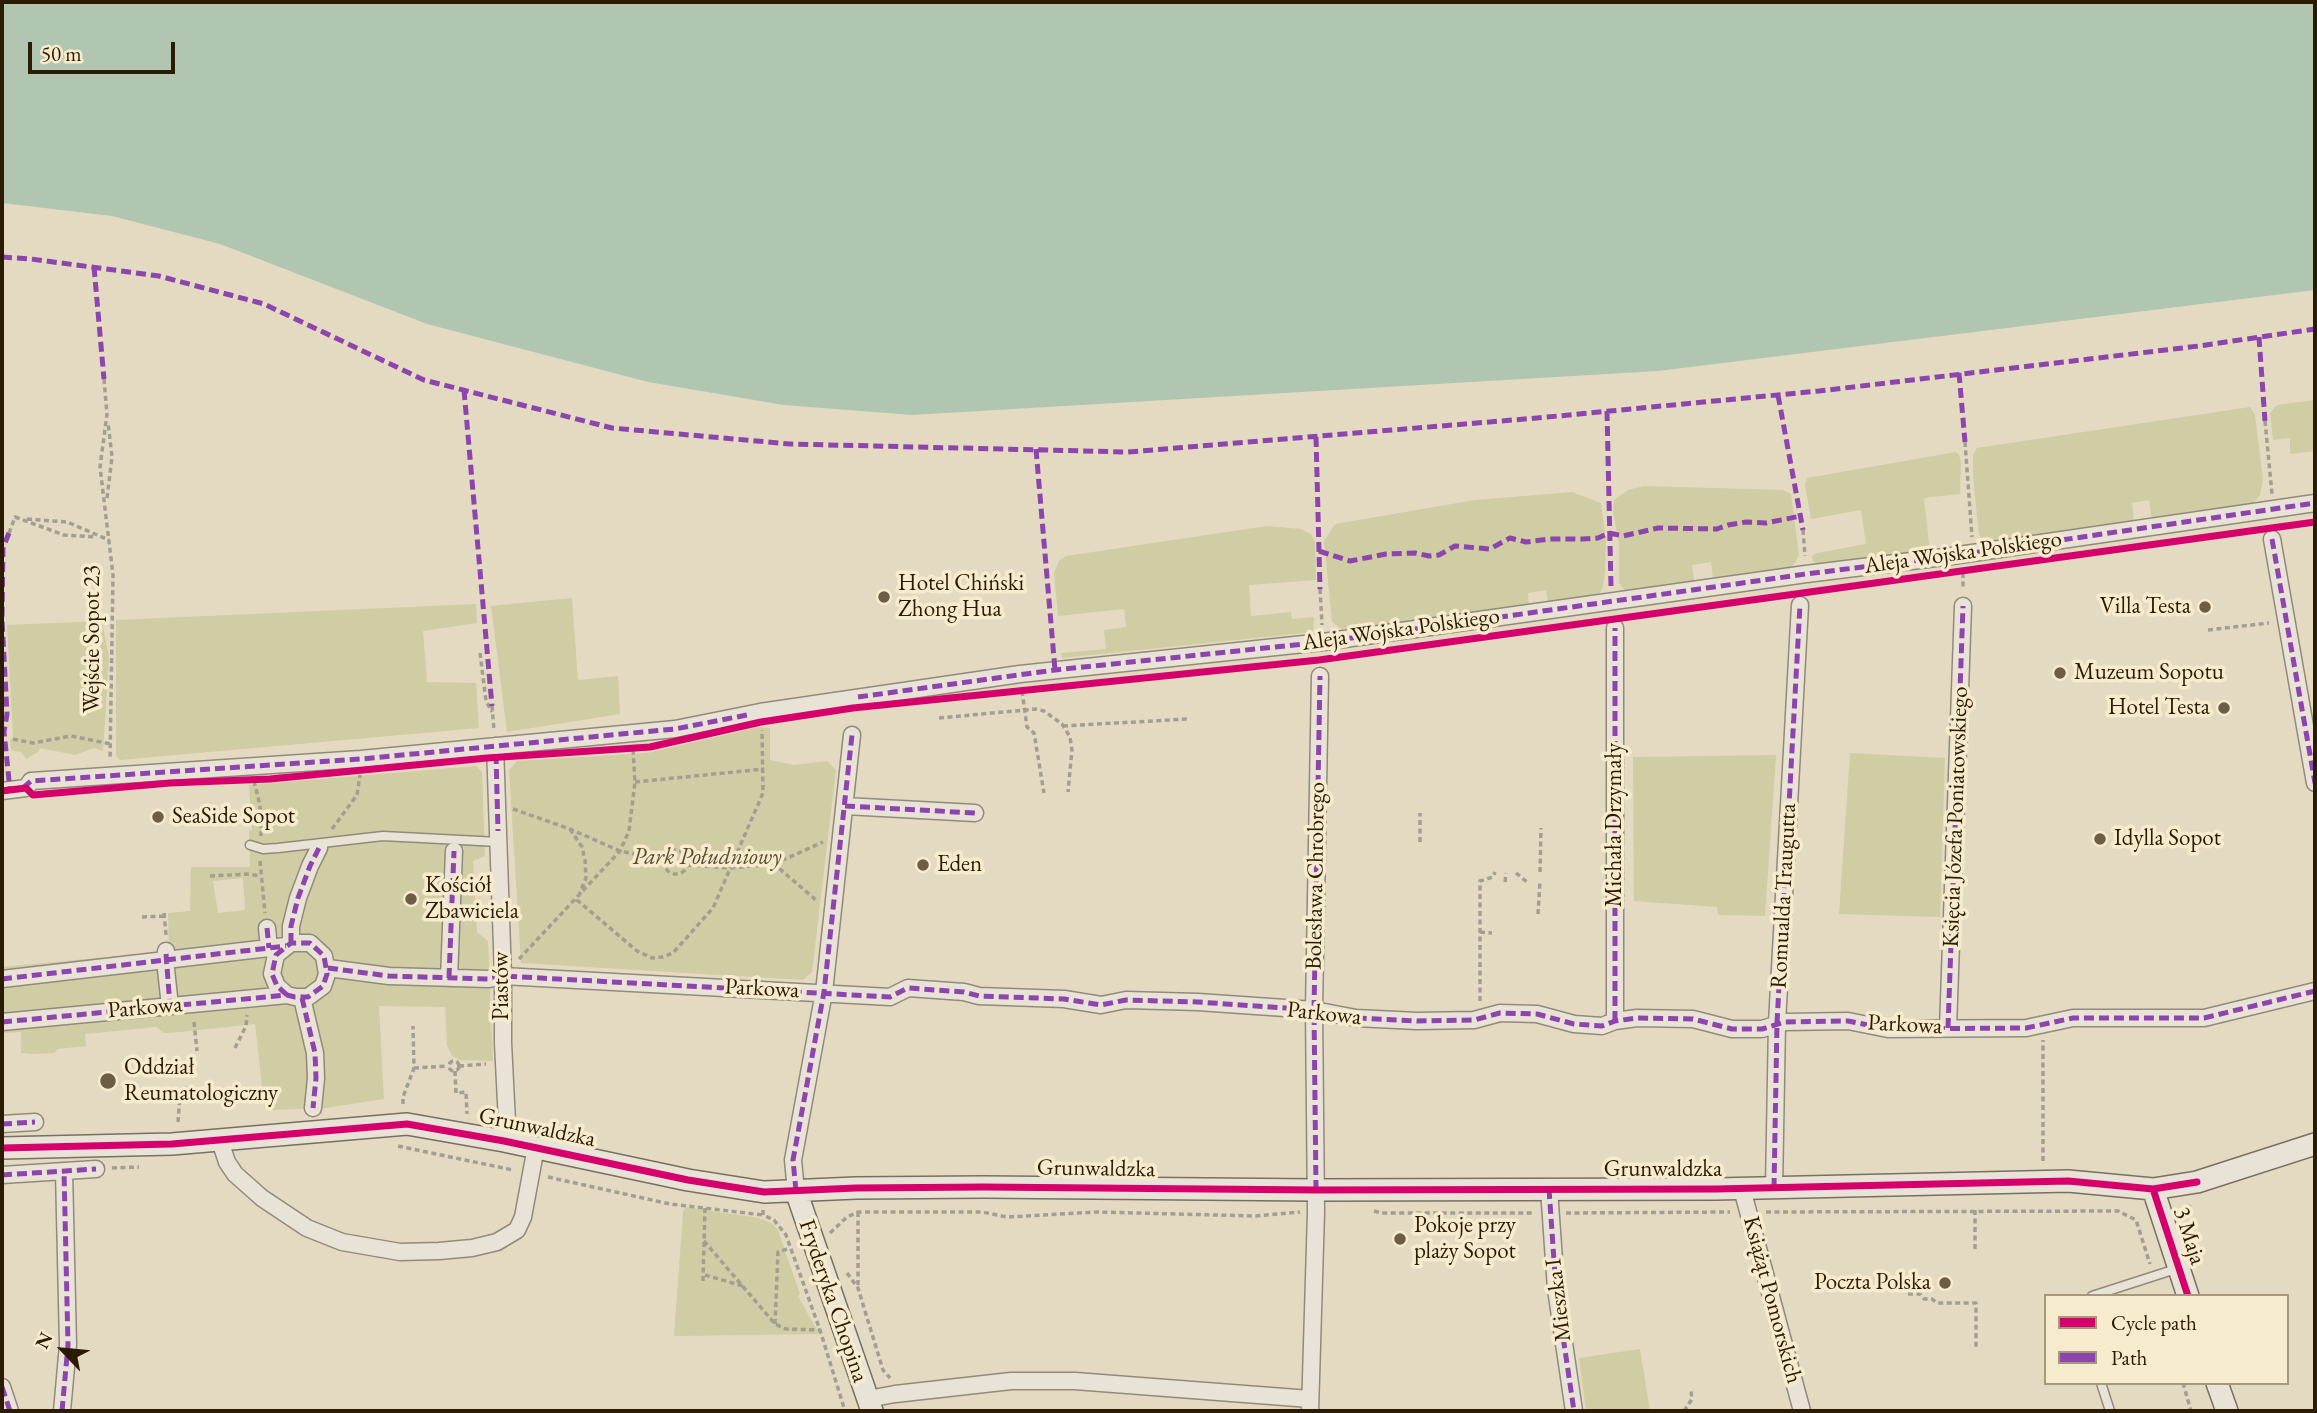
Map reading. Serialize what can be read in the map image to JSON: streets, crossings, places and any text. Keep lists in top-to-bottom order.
{
  "streets": {
    "street": [
      "Aleja Wojska Polskiego",
      "Księcia Józefa Poniatowskiego",
      "Michała Drzymały",
      "Bolesława Chrobrego",
      "Romualda Traugutta",
      "Piastów",
      "Parkowa",
      "Grunwaldzka",
      "3 Maja",
      "Mieszka I",
      "Książąt Pomorskich",
      "Fryderyka Chopina"
    ],
    "path": ["Wejście Sopot 23"]
  },
  "crossings": [
    ["Aleja Wojska Polskiego", "Wejście Sopot 23"],
    ["Aleja Wojska Polskiego", "Piastów"],
    ["Księcia Józefa Poniatowskiego", "Parkowa"],
    ["Michała Drzymały", "Parkowa"],
    ["Bolesława Chrobrego", "Parkowa"],
    ["Bolesława Chrobrego", "Grunwaldzka"],
    ["Romualda Traugutta", "Parkowa"],
    ["Romualda Traugutta", "Grunwaldzka"],
    ["Piastów", "Parkowa"],
    ["Piastów", "Grunwaldzka"],
    ["Grunwaldzka", "3 Maja"],
    ["Grunwaldzka", "Mieszka I"],
    ["Grunwaldzka", "Książąt Pomorskich"],
    ["Grunwaldzka", "Fryderyka Chopina"]
  ],
  "parks": ["Park Południowy"],
  "places": [
    "Hotel Chiński Zhong Hua",
    "Villa Testa",
    "Muzeum Sopotu",
    "Hotel Testa",
    "SeaSide Sopot",
    "Idylla Sopot",
    "Eden",
    "Kościół Zbawiciela",
    "Oddział Reumatologiczny",
    "Pokoje przy plaży Sopot",
    "Poczta Polska"
  ],
  "legend": ["Cycle path", "Path"],
  "scale_bar": "50 m",
  "north": "top left"
}
